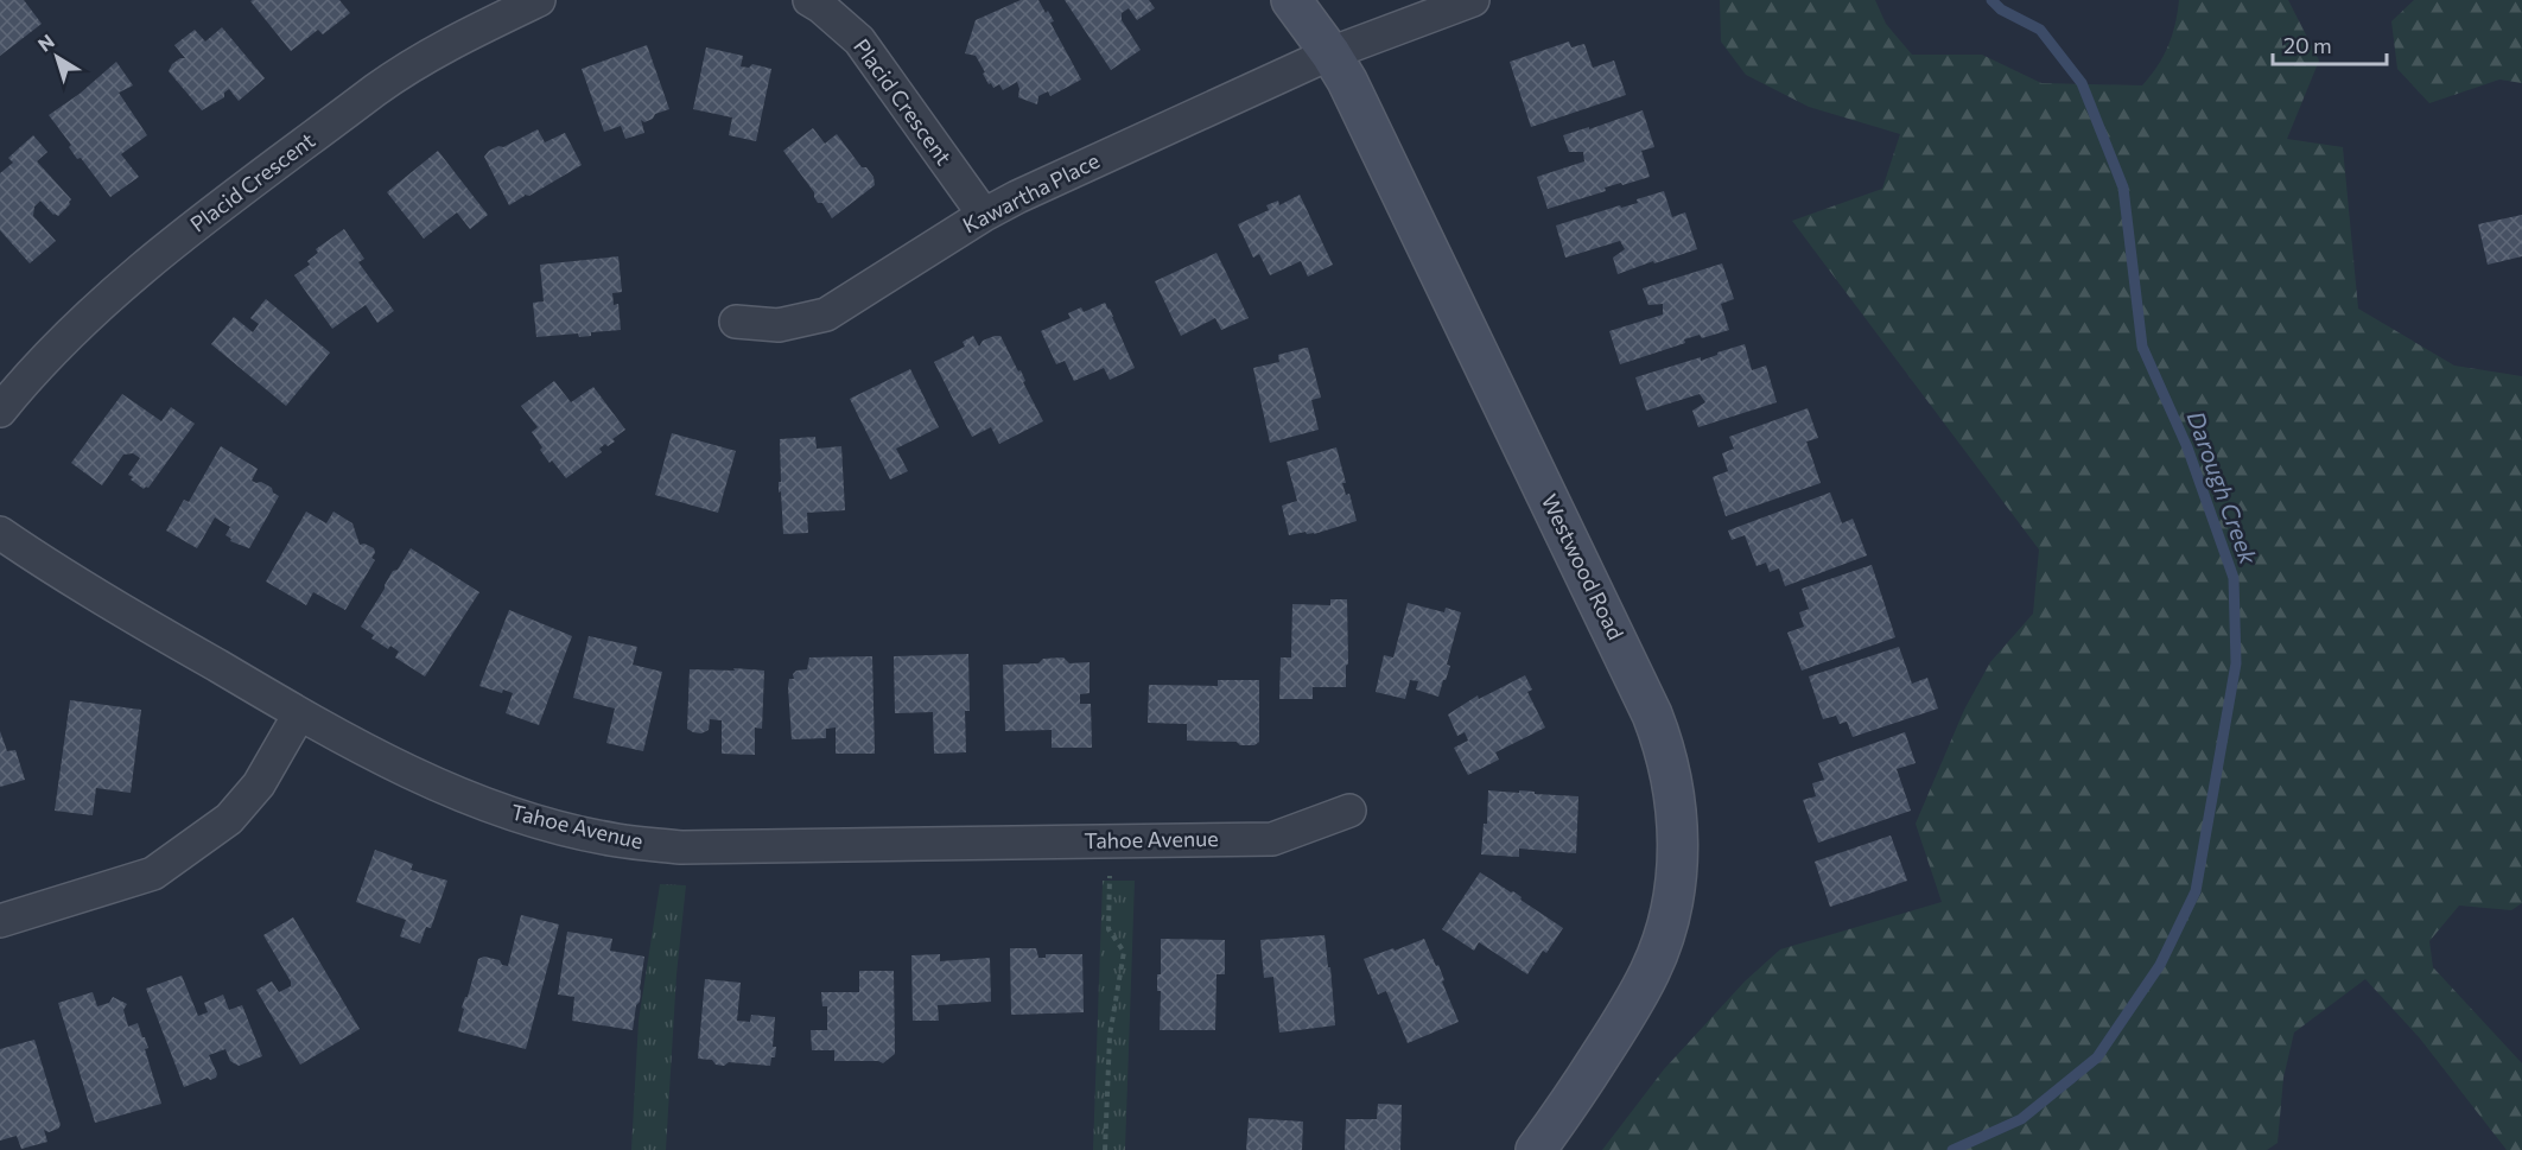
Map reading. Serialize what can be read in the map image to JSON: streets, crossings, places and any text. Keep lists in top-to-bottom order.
{
  "streets": {
    "street": [
      "Placid Crescent",
      "Kawartha Place",
      "Westwood Road",
      "Tahoe Avenue"
    ]
  },
  "crossings": [
    ["Placid Crescent", "Kawartha Place"],
    ["Kawartha Place", "Westwood Road"]
  ],
  "water": ["Darough Creek"],
  "scale_bar": "20 m",
  "north": "top left"
}
